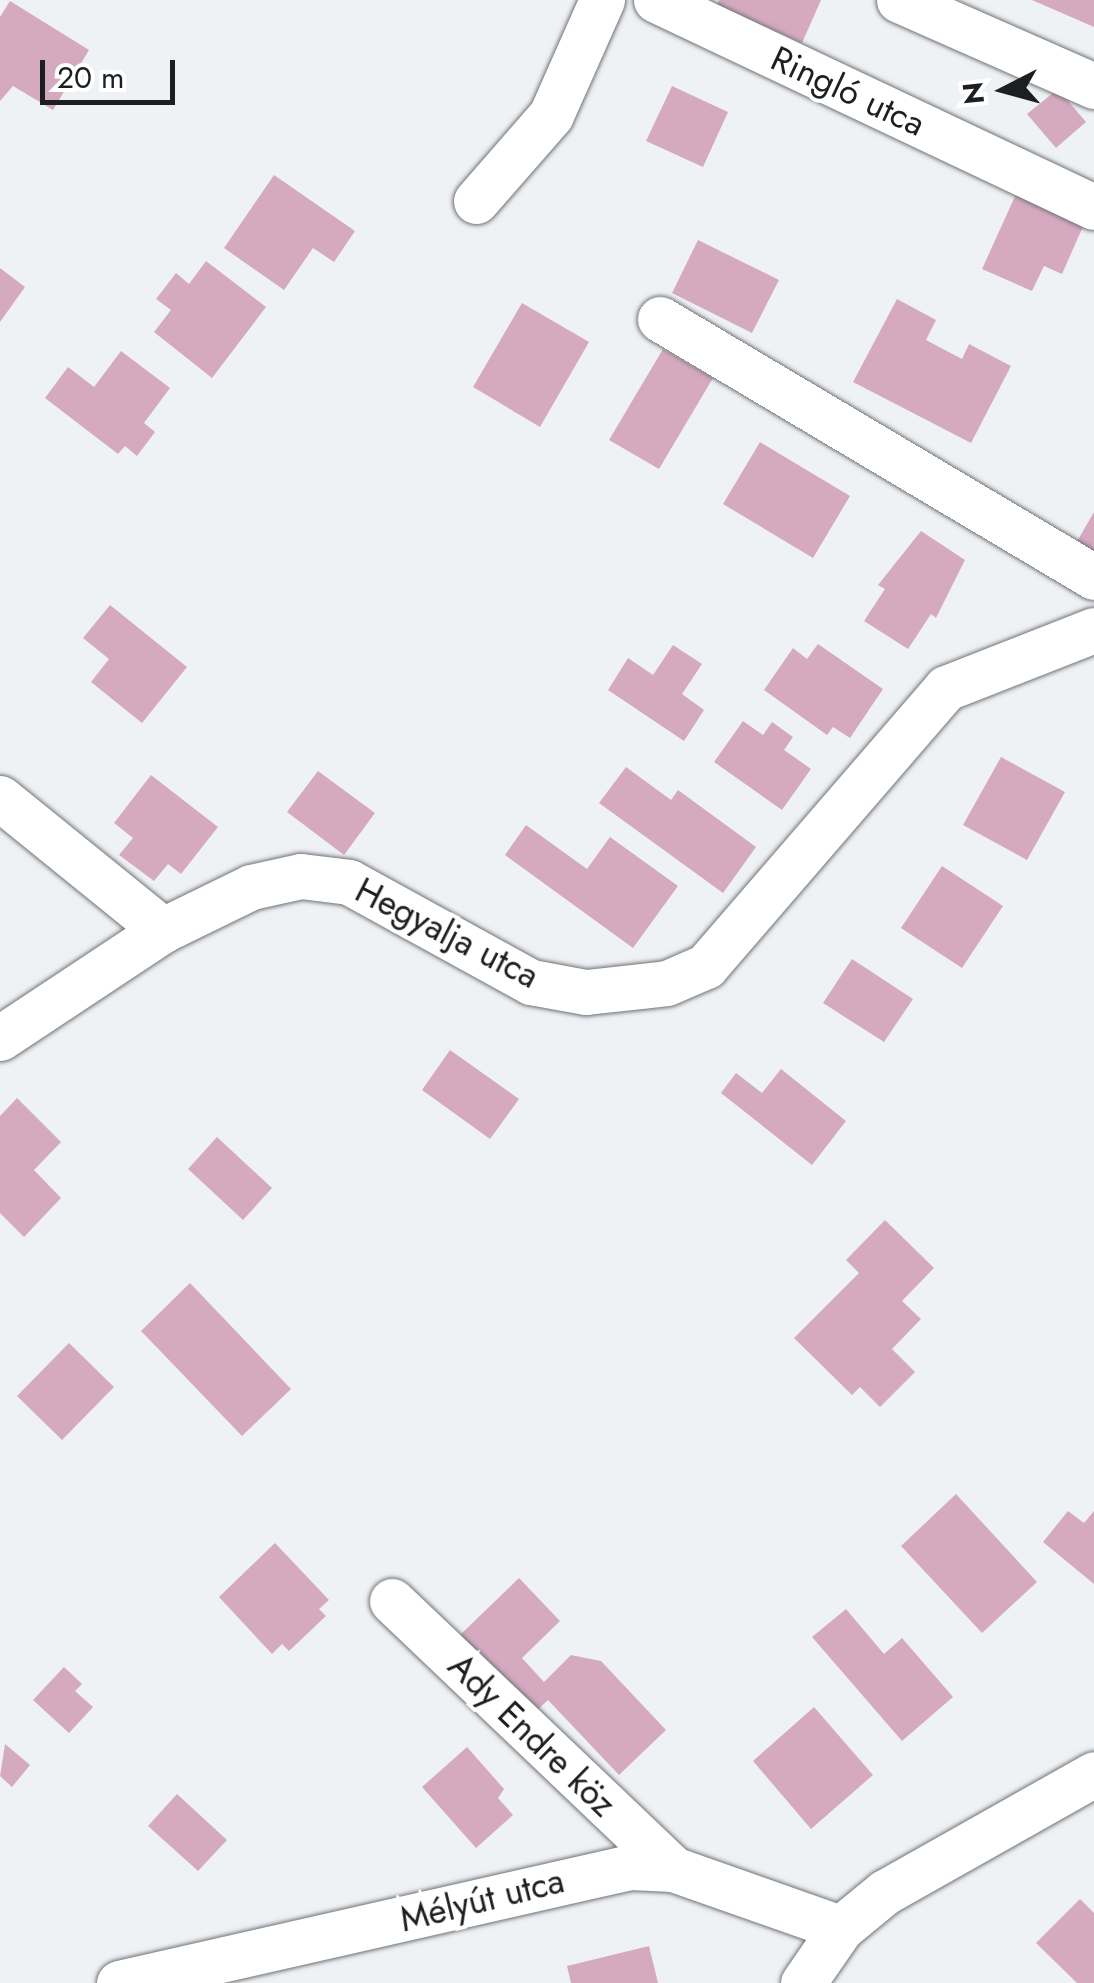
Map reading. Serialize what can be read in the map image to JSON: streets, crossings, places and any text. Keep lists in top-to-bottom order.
{
  "streets": {
    "street": [
      "Ringló utca",
      "Hegyalja utca",
      "Ady Endre köz",
      "Mélyút utca"
    ]
  },
  "crossings": [
    ["Ady Endre köz", "Mélyút utca"]
  ],
  "scale_bar": "20 m",
  "north": "left"
}
